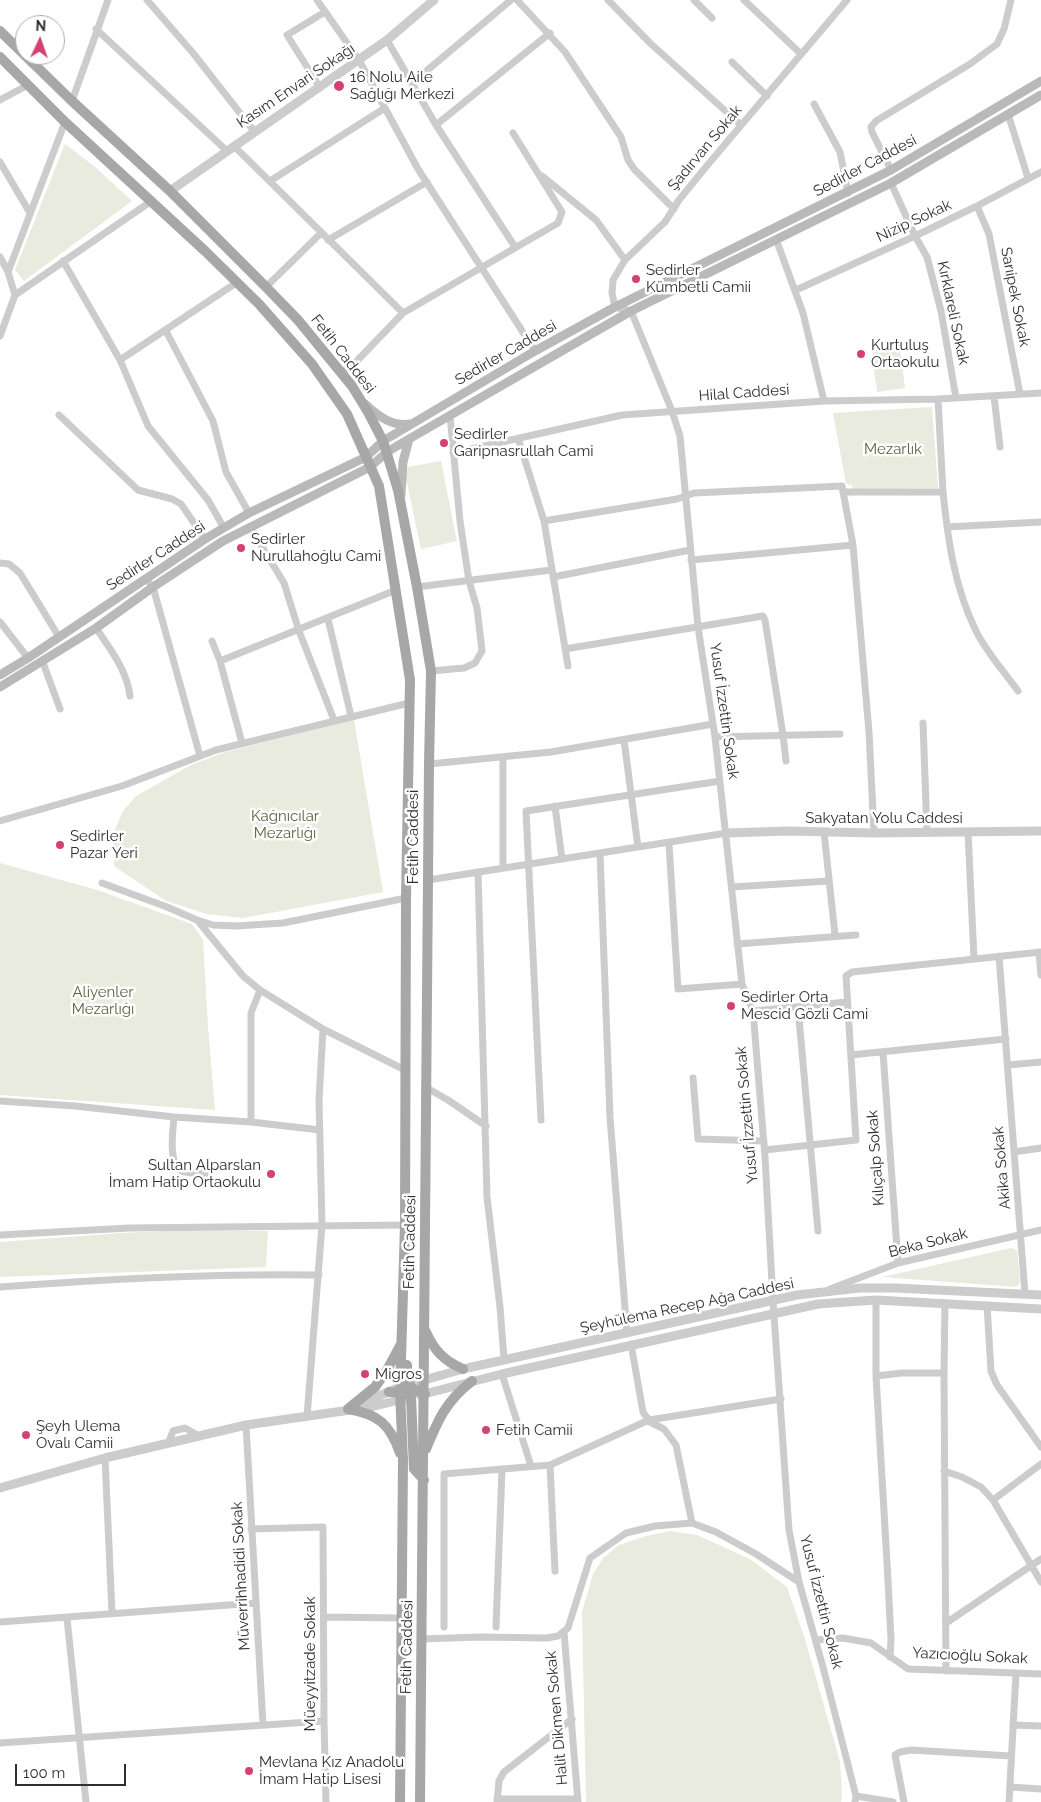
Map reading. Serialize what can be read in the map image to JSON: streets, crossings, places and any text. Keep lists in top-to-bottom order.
{
  "streets": {
    "main road": ["Sedirler Caddesi", "Fetih Caddesi"],
    "street": [
      "Kasım Envari Sokağı",
      "Şadırvan Sokak",
      "Nizip Sokak",
      "Sarıipek Sokak",
      "Kırklareli Sokak",
      "Hilal Caddesi",
      "Yusuf İzzettin Sokak",
      "Sakyatan Yolu Caddesi",
      "Kılıçalp Sokak",
      "Akika Sokak",
      "Beka Sokak",
      "Şeyhülema Recep Ağa Caddesi",
      "Müverrihhadidi Sokak",
      "Yazıcıoğlu Sokak",
      "Müeyyitzade Sokak",
      "Halit Dikmen Sokak"
    ]
  },
  "crossings": [
    ["Kasım Envari Sokağı", "Fetih Caddesi"],
    ["Şadırvan Sokak", "Sedirler Caddesi"],
    ["Sedirler Caddesi", "Kırklareli Sokak"],
    ["Sedirler Caddesi", "Fetih Caddesi"],
    ["Sedirler Caddesi", "Yusuf İzzettin Sokak"],
    ["Nizip Sokak", "Sarıipek Sokak"],
    ["Nizip Sokak", "Kırklareli Sokak"],
    ["Sarıipek Sokak", "Hilal Caddesi"],
    ["Kırklareli Sokak", "Hilal Caddesi"],
    ["Fetih Caddesi", "Şeyhülema Recep Ağa Caddesi"],
    ["Hilal Caddesi", "Yusuf İzzettin Sokak"],
    ["Yusuf İzzettin Sokak", "Sakyatan Yolu Caddesi"],
    ["Yusuf İzzettin Sokak", "Şeyhülema Recep Ağa Caddesi"],
    ["Yusuf İzzettin Sokak", "Yazıcıoğlu Sokak"],
    ["Kılıçalp Sokak", "Beka Sokak"],
    ["Akika Sokak", "Beka Sokak"],
    ["Akika Sokak", "Şeyhülema Recep Ağa Caddesi"],
    ["Beka Sokak", "Şeyhülema Recep Ağa Caddesi"],
    ["Şeyhülema Recep Ağa Caddesi", "Müverrihhadidi Sokak"],
    ["Müverrihhadidi Sokak", "Müeyyitzade Sokak"]
  ],
  "parks": ["Mezarlık", "Kağnıcılar Mezarlığı", "Aliyenler Mezarlığı"],
  "places": [
    "16 Nolu Aile Sağlığı Merkezi",
    "Sedirler Kümbetli Camii",
    "Kurtuluş Ortaokulu",
    "Sedirler Garipnasrullah Cami",
    "Sedirler Nurullahoğlu Cami",
    "Sedirler Pazar Yeri",
    "Sedirler Orta Mescid Gözli Cami",
    "Sultan Alparslan İmam Hatip Ortaokulu",
    "Migros",
    "Fetih Camii",
    "Şeyh Ulema Ovalı Camii",
    "Mevlana Kız Anadolu İmam Hatip Lisesi"
  ],
  "scale_bar": "100 m",
  "north": "top"
}
